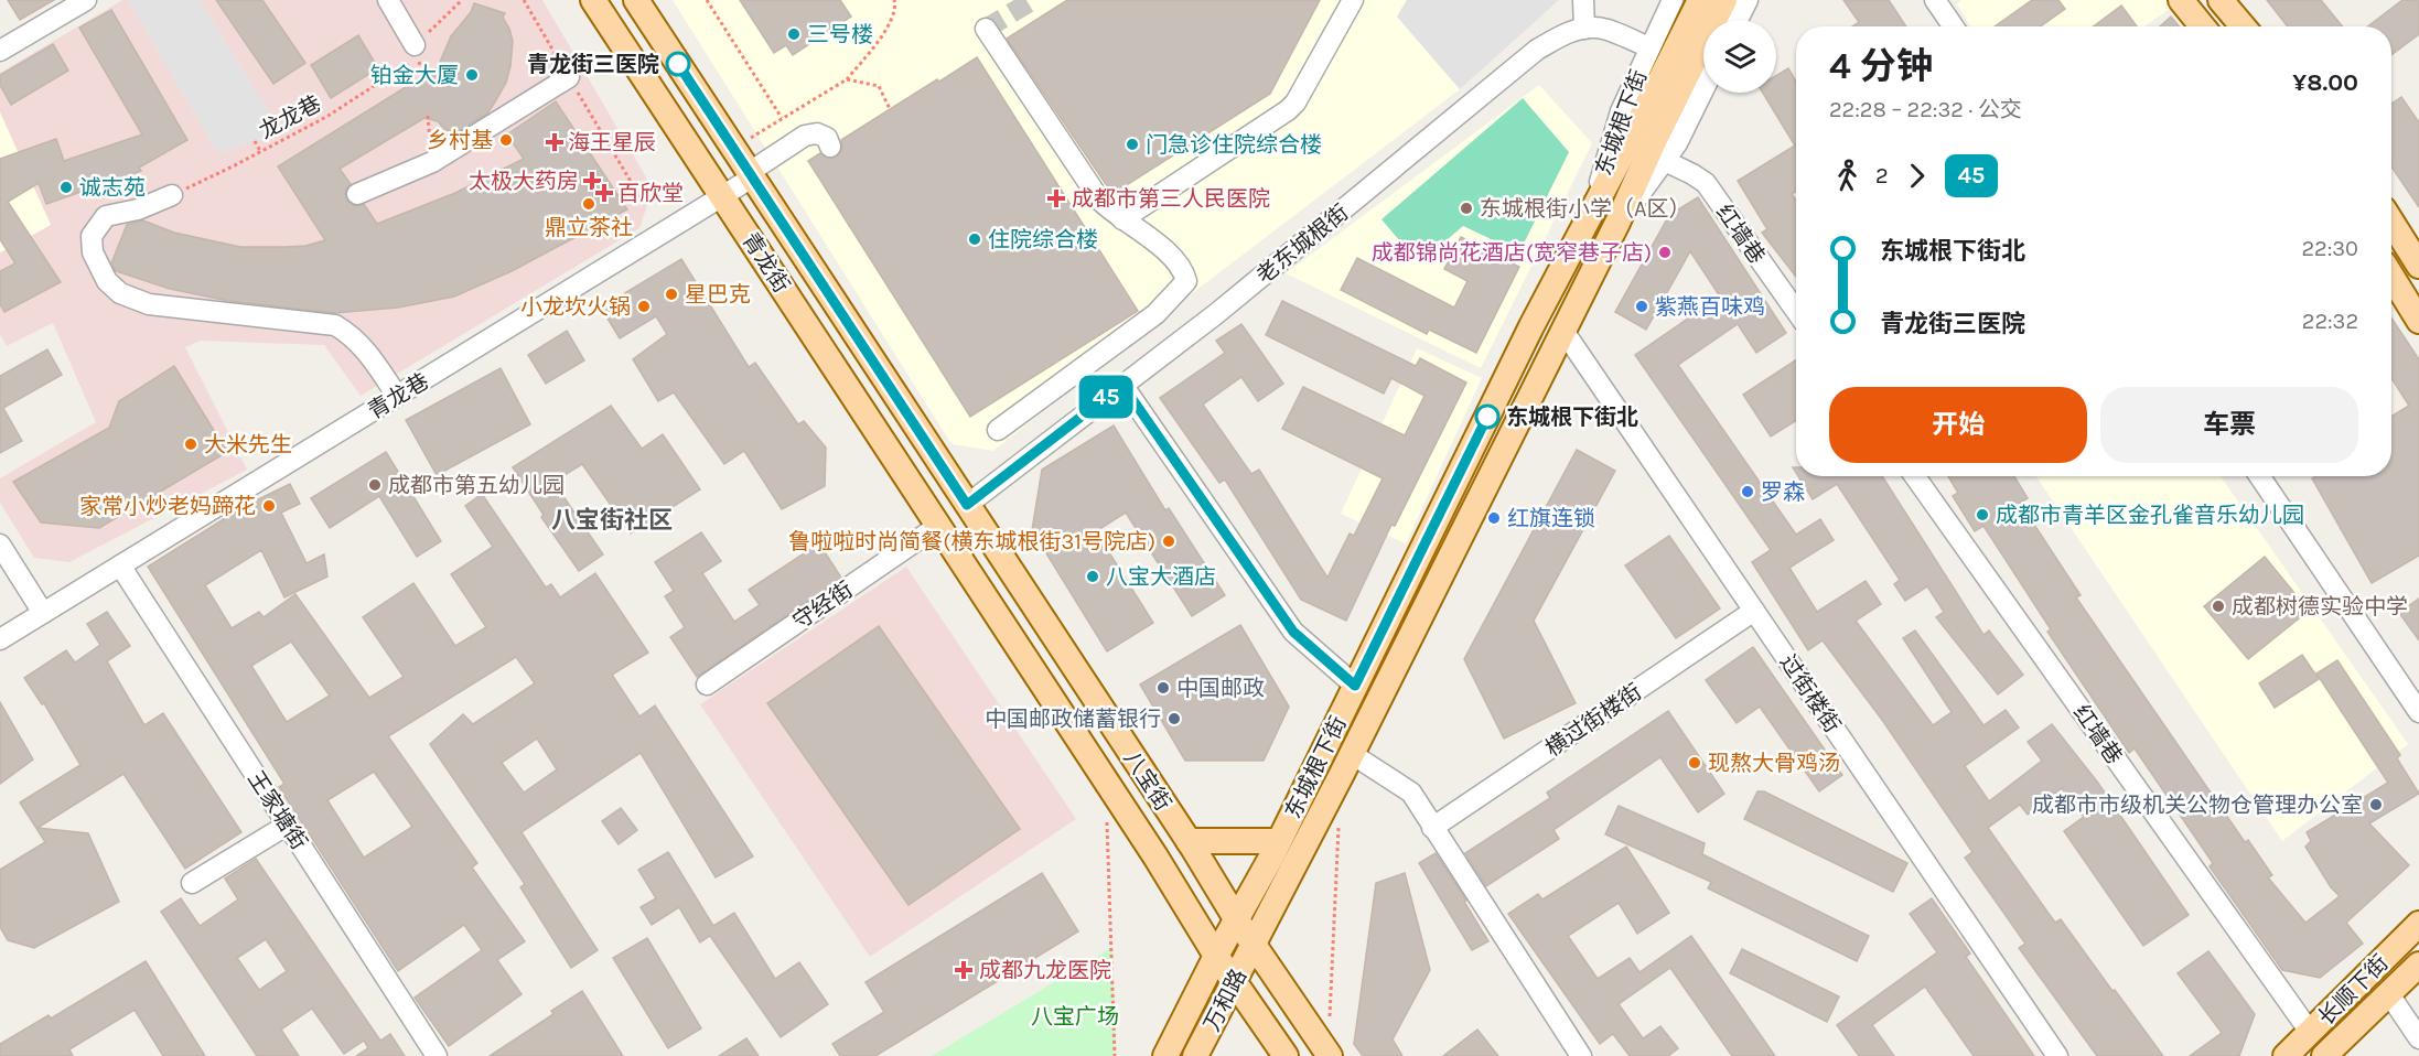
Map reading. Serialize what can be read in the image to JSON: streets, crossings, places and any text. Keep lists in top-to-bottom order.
{
  "streets": {
    "main road": [
      "东城根下街",
      "青龙街",
      "八宝街",
      "长顺下街",
      "万和路"
    ],
    "street": [
      "红墙巷",
      "老东城根街",
      "青龙巷",
      "守经街",
      "过街楼街",
      "横过街楼街",
      "王家塘街"
    ],
    "path": ["龙龙巷"]
  },
  "crossings": [
    ["东城根下街", "红墙巷"],
    ["东城根下街", "过街楼街"],
    ["东城根下街", "八宝街"],
    ["东城根下街", "万和路"],
    ["红墙巷", "长顺下街"],
    ["老东城根街", "青龙街"],
    ["老东城根街", "八宝街"],
    ["青龙街", "青龙巷"],
    ["青龙街", "守经街"],
    ["青龙街", "八宝街"],
    ["青龙巷", "王家塘街"],
    ["守经街", "八宝街"],
    ["过街楼街", "横过街楼街"],
    ["八宝街", "万和路"]
  ],
  "districts": ["八宝街社区"],
  "parks": ["八宝广场"],
  "places": {
    "other": [
      "三号楼",
      "青龙街三医院",
      "铂金大厦",
      "乡村基",
      "门急诊住院综合楼",
      "诚志苑",
      "鼎立茶社",
      "东城根街小学（A区）",
      "住院综合楼",
      "成都锦尚花酒店(宽窄巷子店)",
      "星巴克",
      "小龙坎火锅",
      "紫燕百味鸡",
      "东城根下街北",
      "大米先生",
      "成都市第五幼儿园",
      "罗森",
      "家常小炒老妈蹄花",
      "成都市青羊区金孔雀音乐幼儿园",
      "红旗连锁",
      "鲁啦啦时尚简餐(横东城根街31号院店)",
      "八宝大酒店",
      "成都树德实验中学",
      "中国邮政",
      "中国邮政储蓄银行",
      "现熬大骨鸡汤",
      "成都市市级机关公物仓管理办公室"
    ],
    "health": [
      "海王星辰",
      "太极大药房",
      "百欣堂",
      "成都市第三人民医院",
      "成都九龙医院"
    ]
  },
  "lines": ["bus line 45"],
  "page": {
    "on_map": "45",
    "heading": ["4 分钟", "22:28 – 22:32 · 公交", "¥8.00"],
    "legs": ["2", "45"],
    "list": [
      {
        "name": "东城根下街北",
        "value": "22:30"
      },
      {
        "name": "青龙街三医院",
        "value": "22:32"
      }
    ],
    "buttons": ["开始", "车票"]
  }
}
